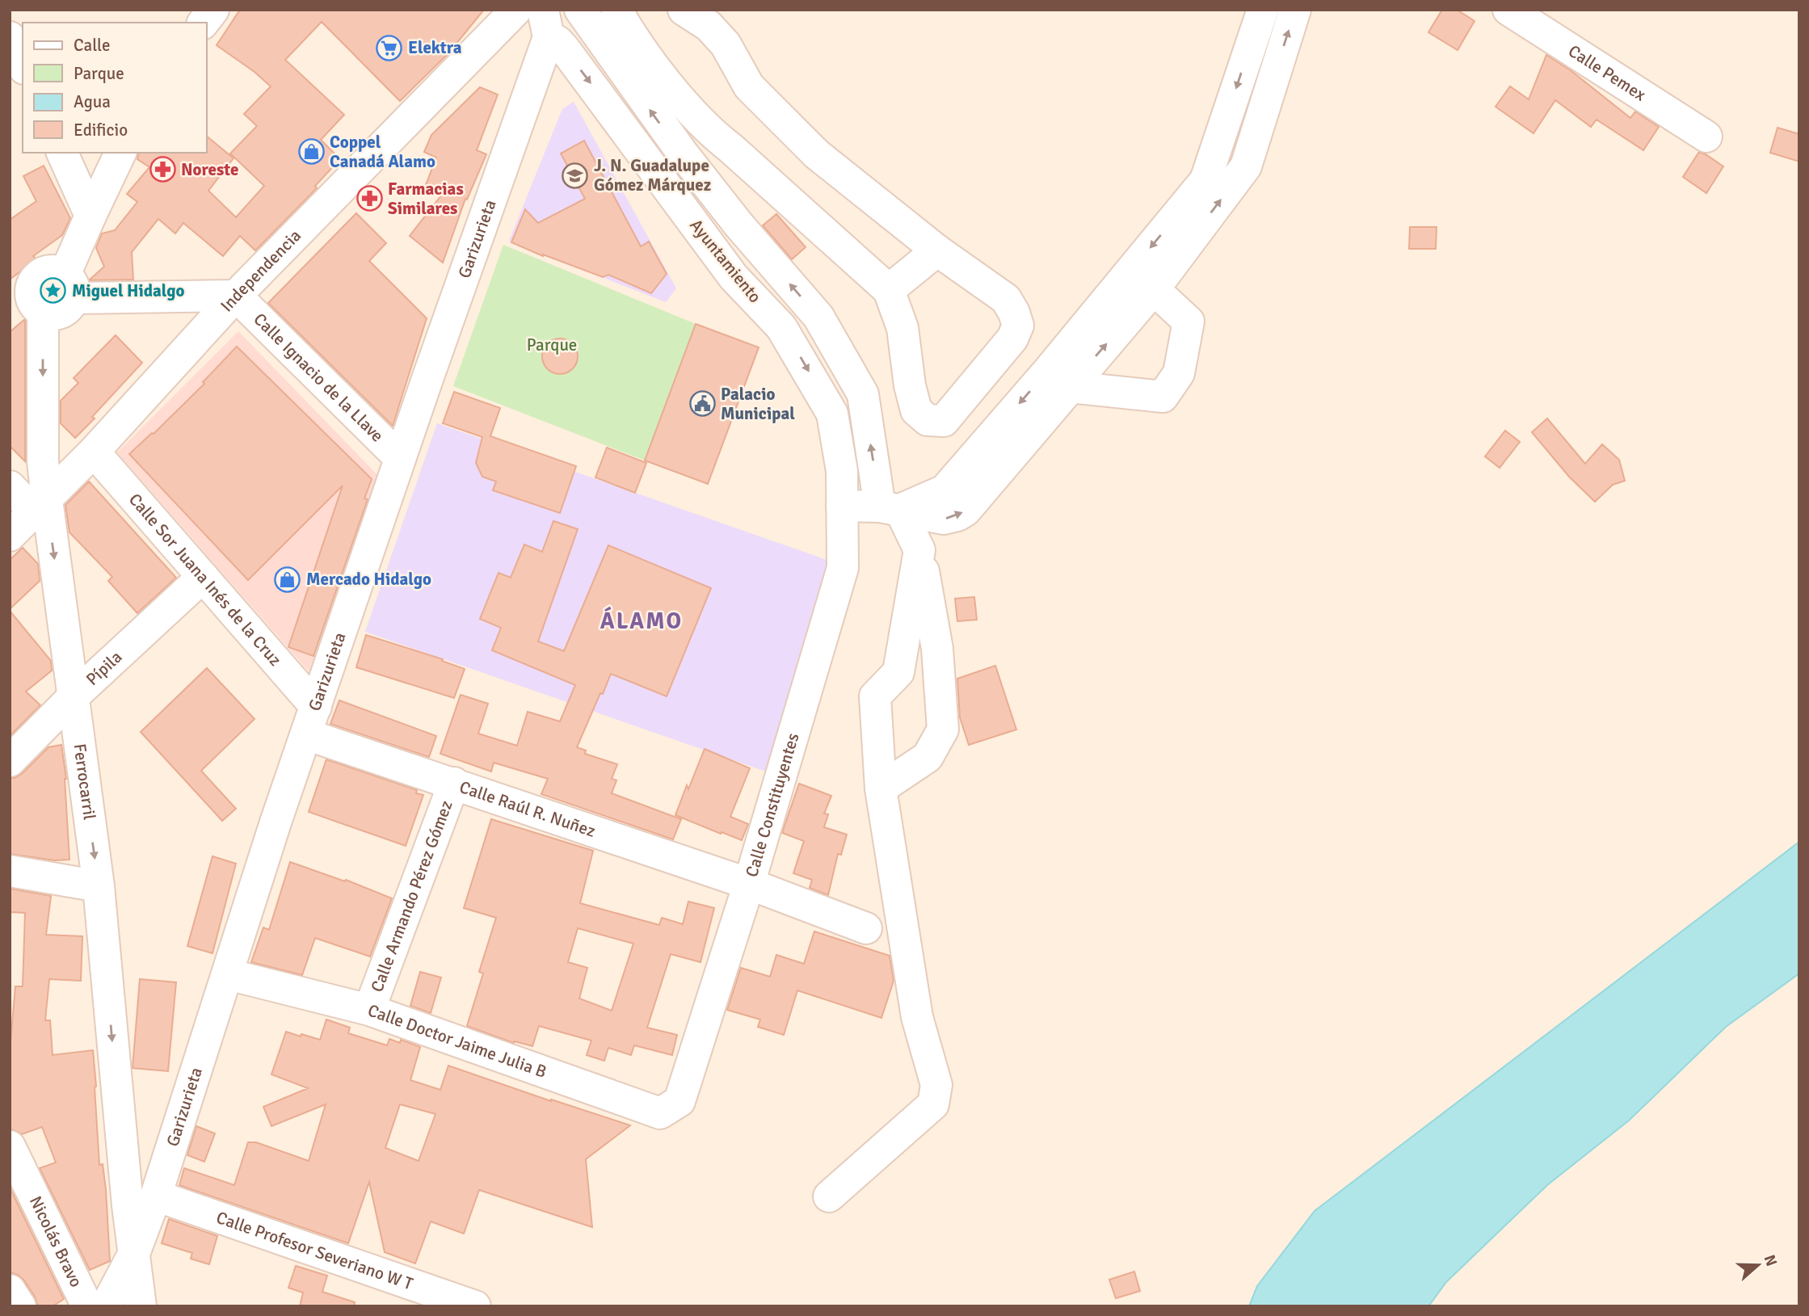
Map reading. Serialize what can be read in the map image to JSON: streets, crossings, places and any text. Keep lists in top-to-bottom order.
{
  "streets": {
    "street": [
      "Calle Pemex",
      "Garizurieta",
      "Ayuntamiento",
      "Independencia",
      "Calle Ignacio de la Llave",
      "Calle Sor Juana Inés de la Cruz",
      "Pípila",
      "Ferrocarril",
      "Calle Constituyentes",
      "Calle Raúl R. Nuñez",
      "Calle Armando Pérez Gómez",
      "Calle Doctor Jaime Julia B",
      "Nicolás Bravo",
      "Calle Profesor Severiano W T"
    ]
  },
  "crossings": [
    ["Garizurieta", "Ayuntamiento"],
    ["Garizurieta", "Calle Ignacio de la Llave"],
    ["Garizurieta", "Calle Sor Juana Inés de la Cruz"],
    ["Garizurieta", "Ferrocarril"],
    ["Garizurieta", "Calle Raúl R. Nuñez"],
    ["Garizurieta", "Calle Doctor Jaime Julia B"],
    ["Garizurieta", "Calle Profesor Severiano W T"],
    ["Ayuntamiento", "Calle Constituyentes"],
    ["Independencia", "Calle Ignacio de la Llave"],
    ["Independencia", "Calle Sor Juana Inés de la Cruz"],
    ["Independencia", "Ferrocarril"],
    ["Calle Sor Juana Inés de la Cruz", "Pípila"],
    ["Calle Sor Juana Inés de la Cruz", "Calle Raúl R. Nuñez"],
    ["Pípila", "Ferrocarril"],
    ["Calle Constituyentes", "Calle Raúl R. Nuñez"],
    ["Calle Constituyentes", "Calle Doctor Jaime Julia B"],
    ["Calle Raúl R. Nuñez", "Calle Armando Pérez Gómez"],
    ["Calle Armando Pérez Gómez", "Calle Doctor Jaime Julia B"]
  ],
  "one_way": ["Ferrocarril"],
  "districts": ["ÁLAMO"],
  "parks": ["Parque"],
  "places": {
    "supermarket": ["Elektra"],
    "shop": ["Coppel Canadá Alamo", "Mercado Hidalgo"],
    "pharmacy": ["Noreste", "Farmacias Similares"],
    "school or university": ["J. N. Guadalupe Gómez Márquez"],
    "place": ["Miguel Hidalgo"],
    "public building": ["Palacio Municipal"]
  },
  "legend": [
    "Calle",
    "Parque",
    "Agua",
    "Edificio"
  ],
  "north": "right"
}
